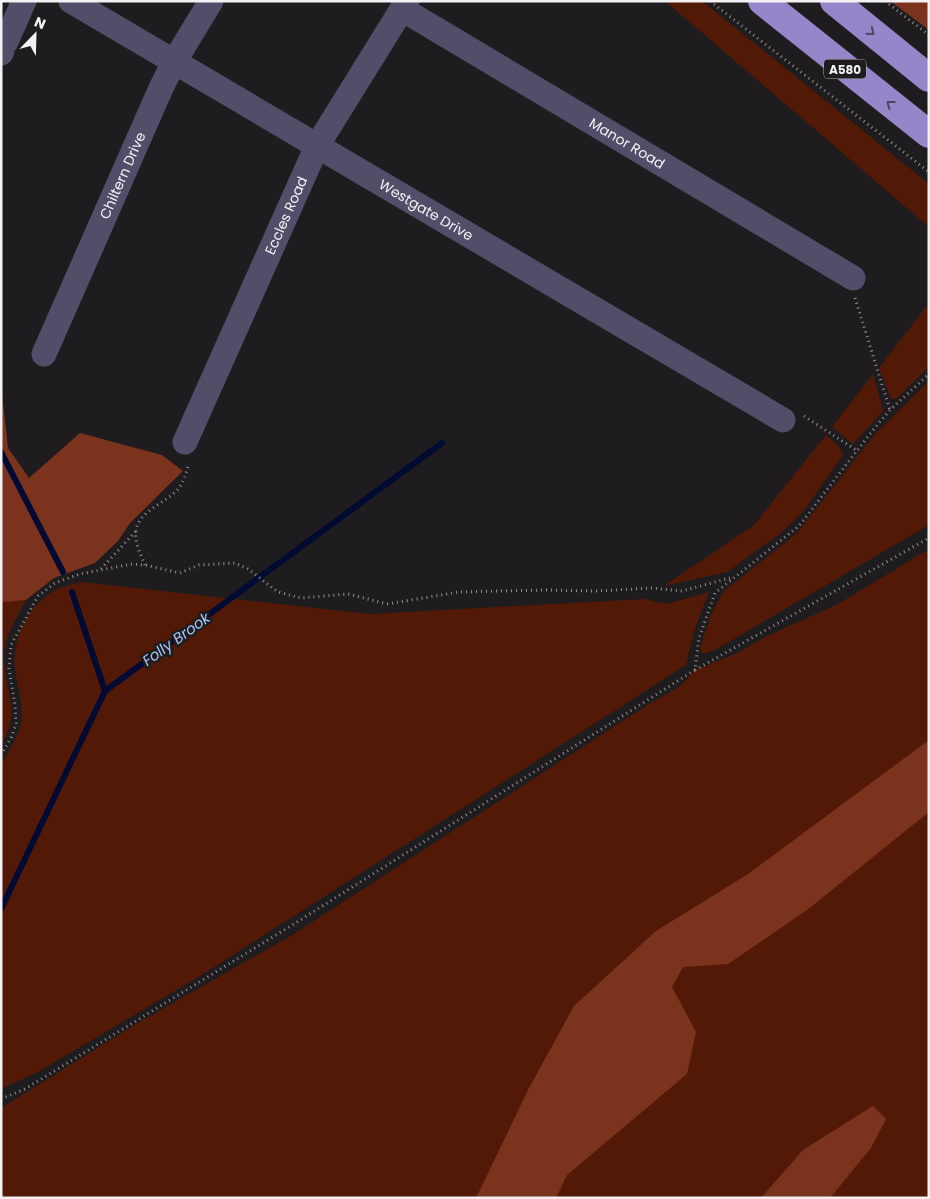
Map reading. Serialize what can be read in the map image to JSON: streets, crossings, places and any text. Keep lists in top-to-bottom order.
{
  "streets": {
    "highway": ["A580"],
    "street": [
      "Manor Road",
      "Chiltern Drive",
      "Westgate Drive",
      "Eccles Road"
    ]
  },
  "crossings": [
    ["Manor Road", "Eccles Road"],
    ["Chiltern Drive", "Westgate Drive"],
    ["Westgate Drive", "Eccles Road"]
  ],
  "water": ["Folly Brook"],
  "north": "top right"
}
